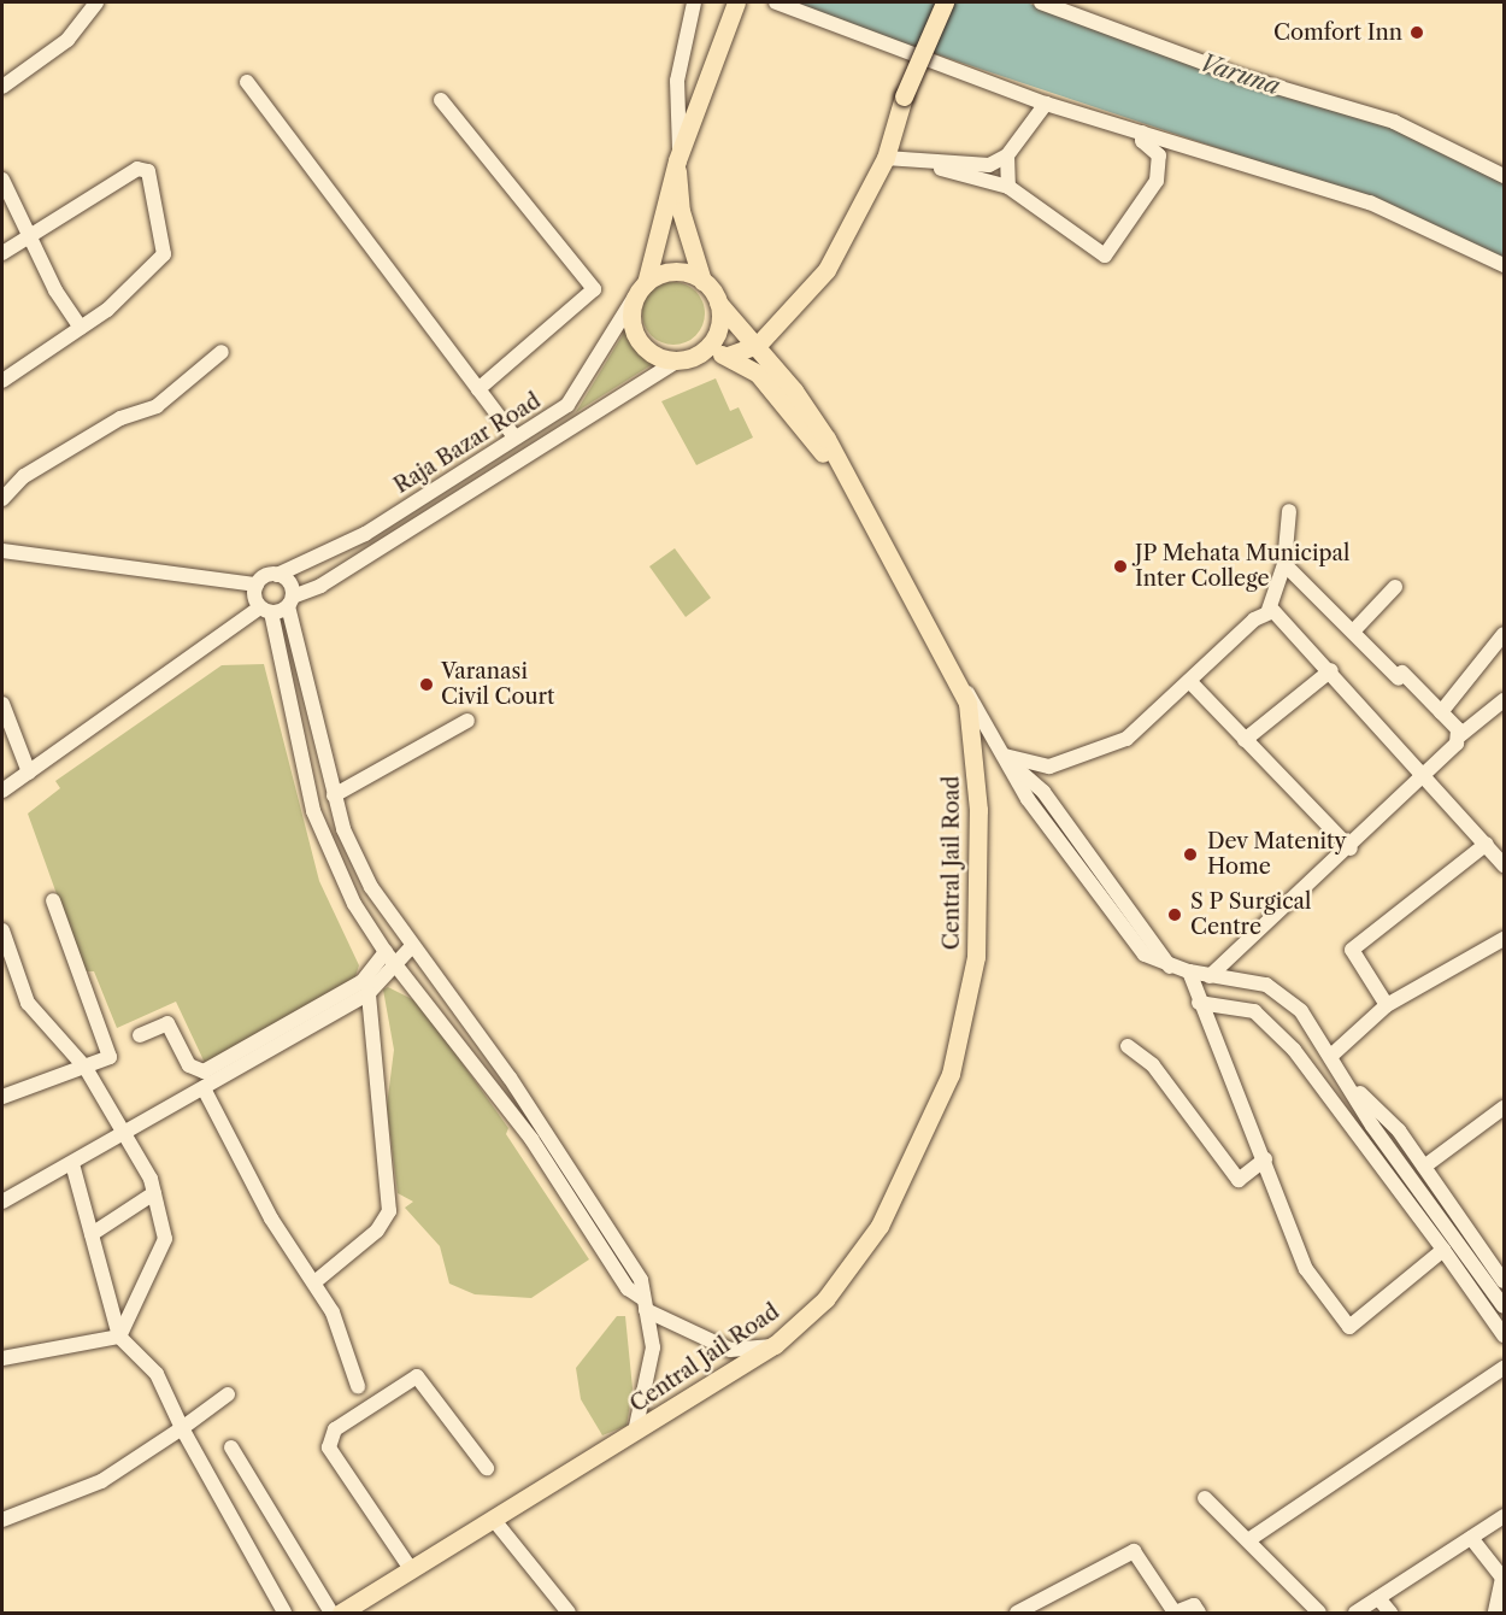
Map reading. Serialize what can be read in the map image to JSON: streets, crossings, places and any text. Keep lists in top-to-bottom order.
{
  "streets": {
    "main road": ["Central Jail Road"],
    "street": ["Raja Bazar Road"]
  },
  "crossings": [
    ["Raja Bazar Road", "Central Jail Road"]
  ],
  "water": ["Varuna"],
  "places": [
    "Comfort Inn",
    "JP Mehata Municipal Inter College",
    "Varanasi Civil Court",
    "Dev Matenity Home",
    "S P Surgical Centre"
  ]
}
